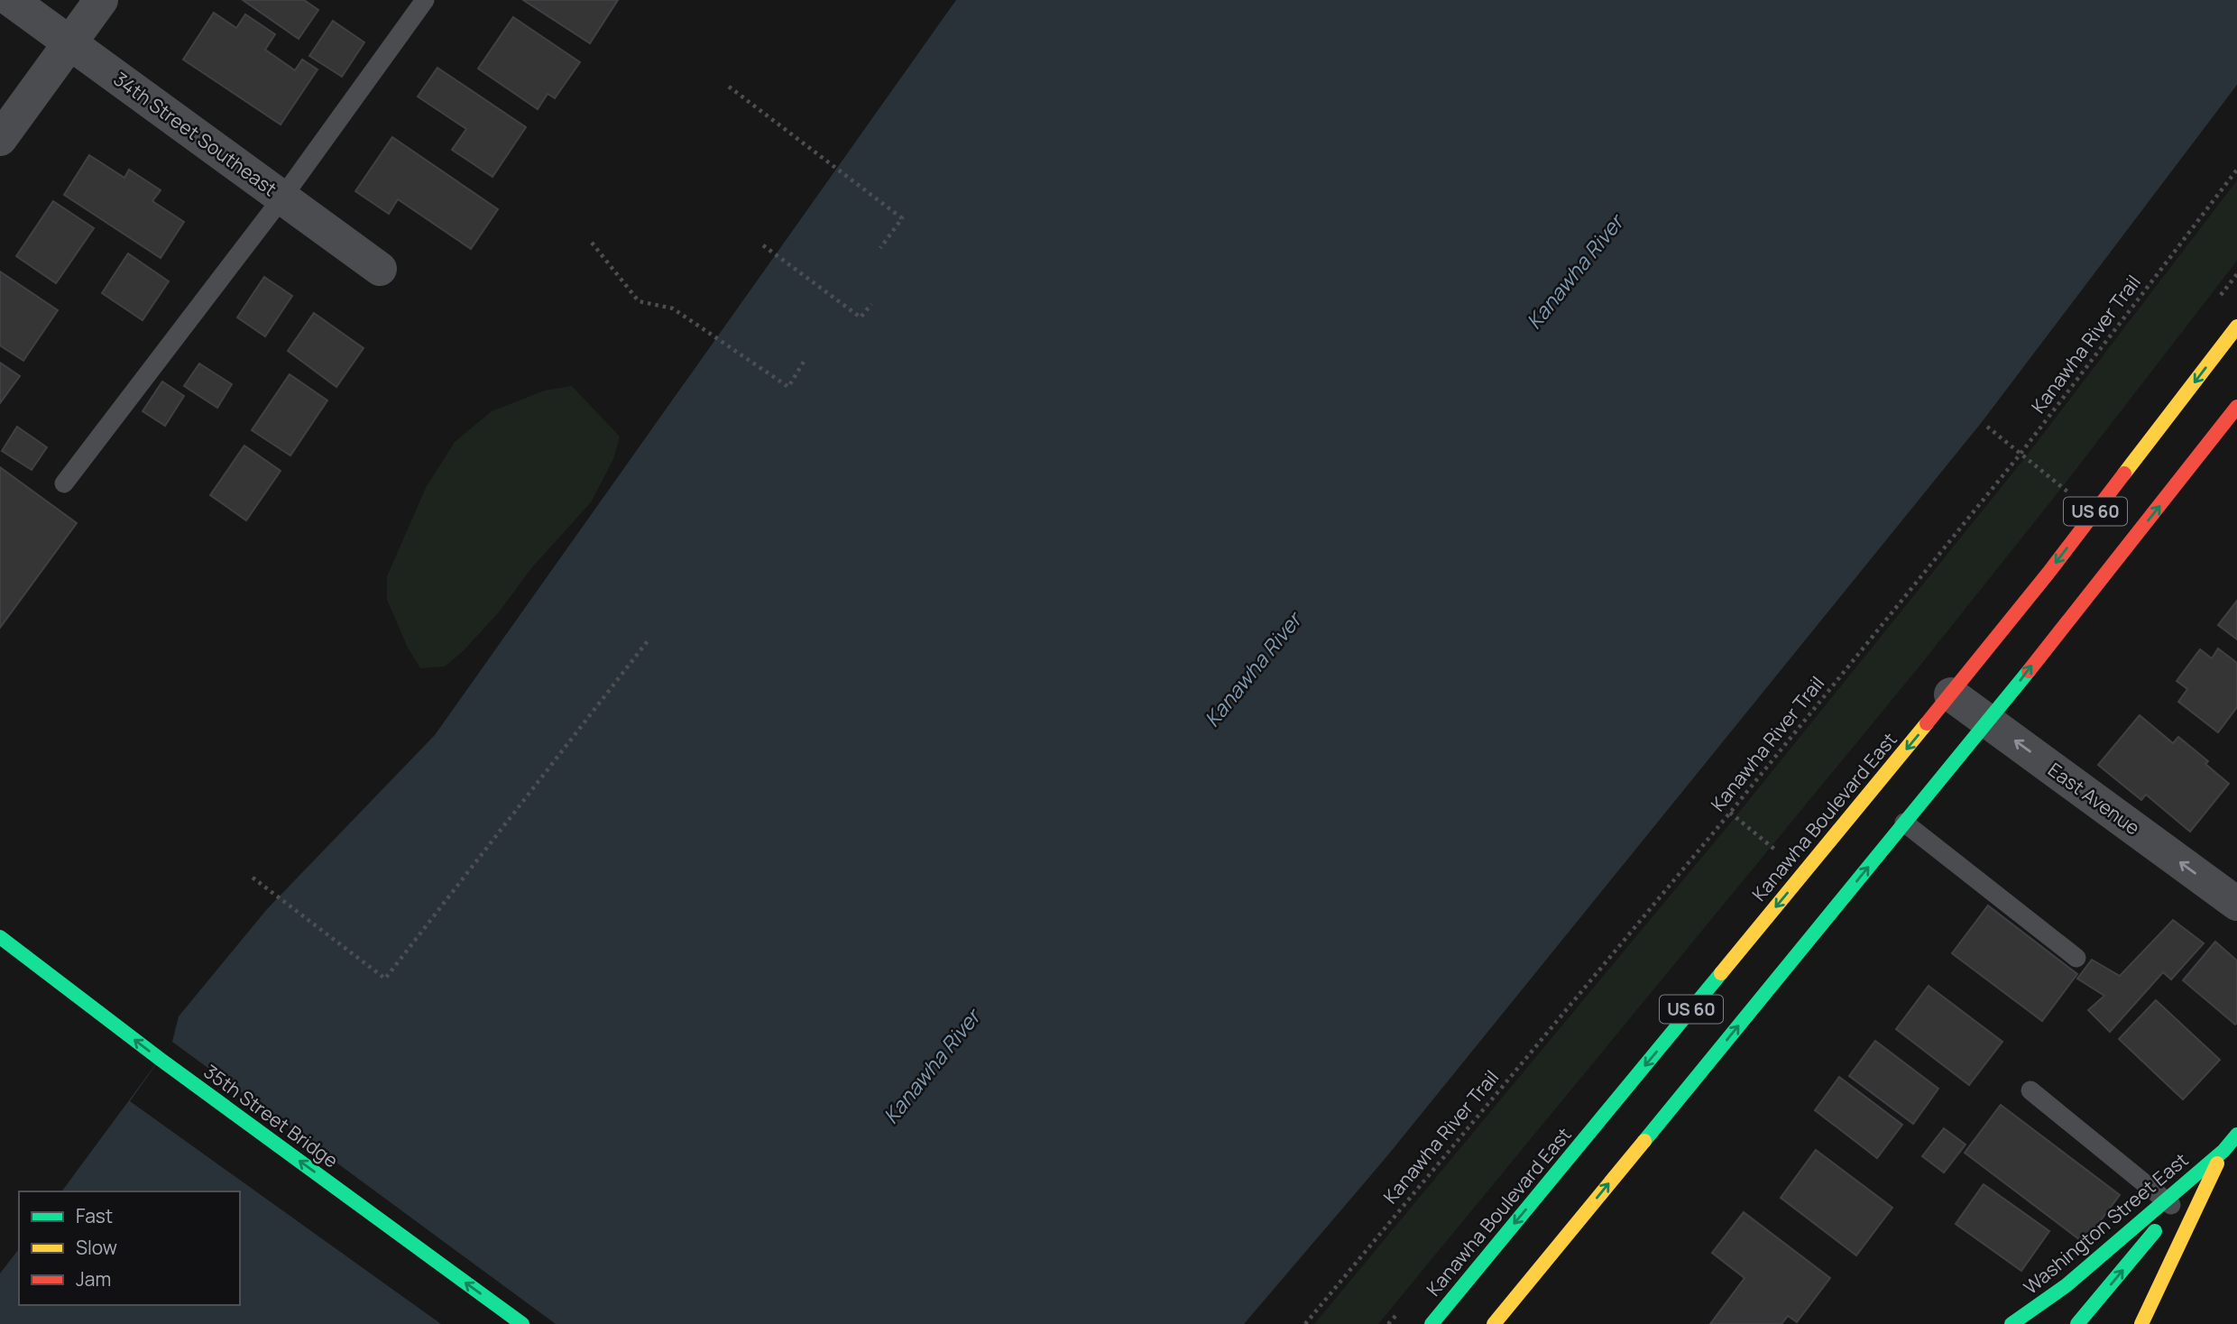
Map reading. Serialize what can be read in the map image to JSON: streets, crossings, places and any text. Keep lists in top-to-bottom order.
{
  "streets": {
    "main road": [
      "US 60",
      "Kanawha Boulevard East",
      "35th Street Bridge",
      "Washington Street East"
    ],
    "street": ["34th Street Southeast", "East Avenue"],
    "path": ["Kanawha River Trail"]
  },
  "crossings": [
    ["US 60", "East Avenue"],
    ["East Avenue", "Kanawha Boulevard East"]
  ],
  "one_way": ["East Avenue", "35th Street Bridge"],
  "water": ["Kanawha River"],
  "legend": ["Fast", "Slow", "Jam"]
}
